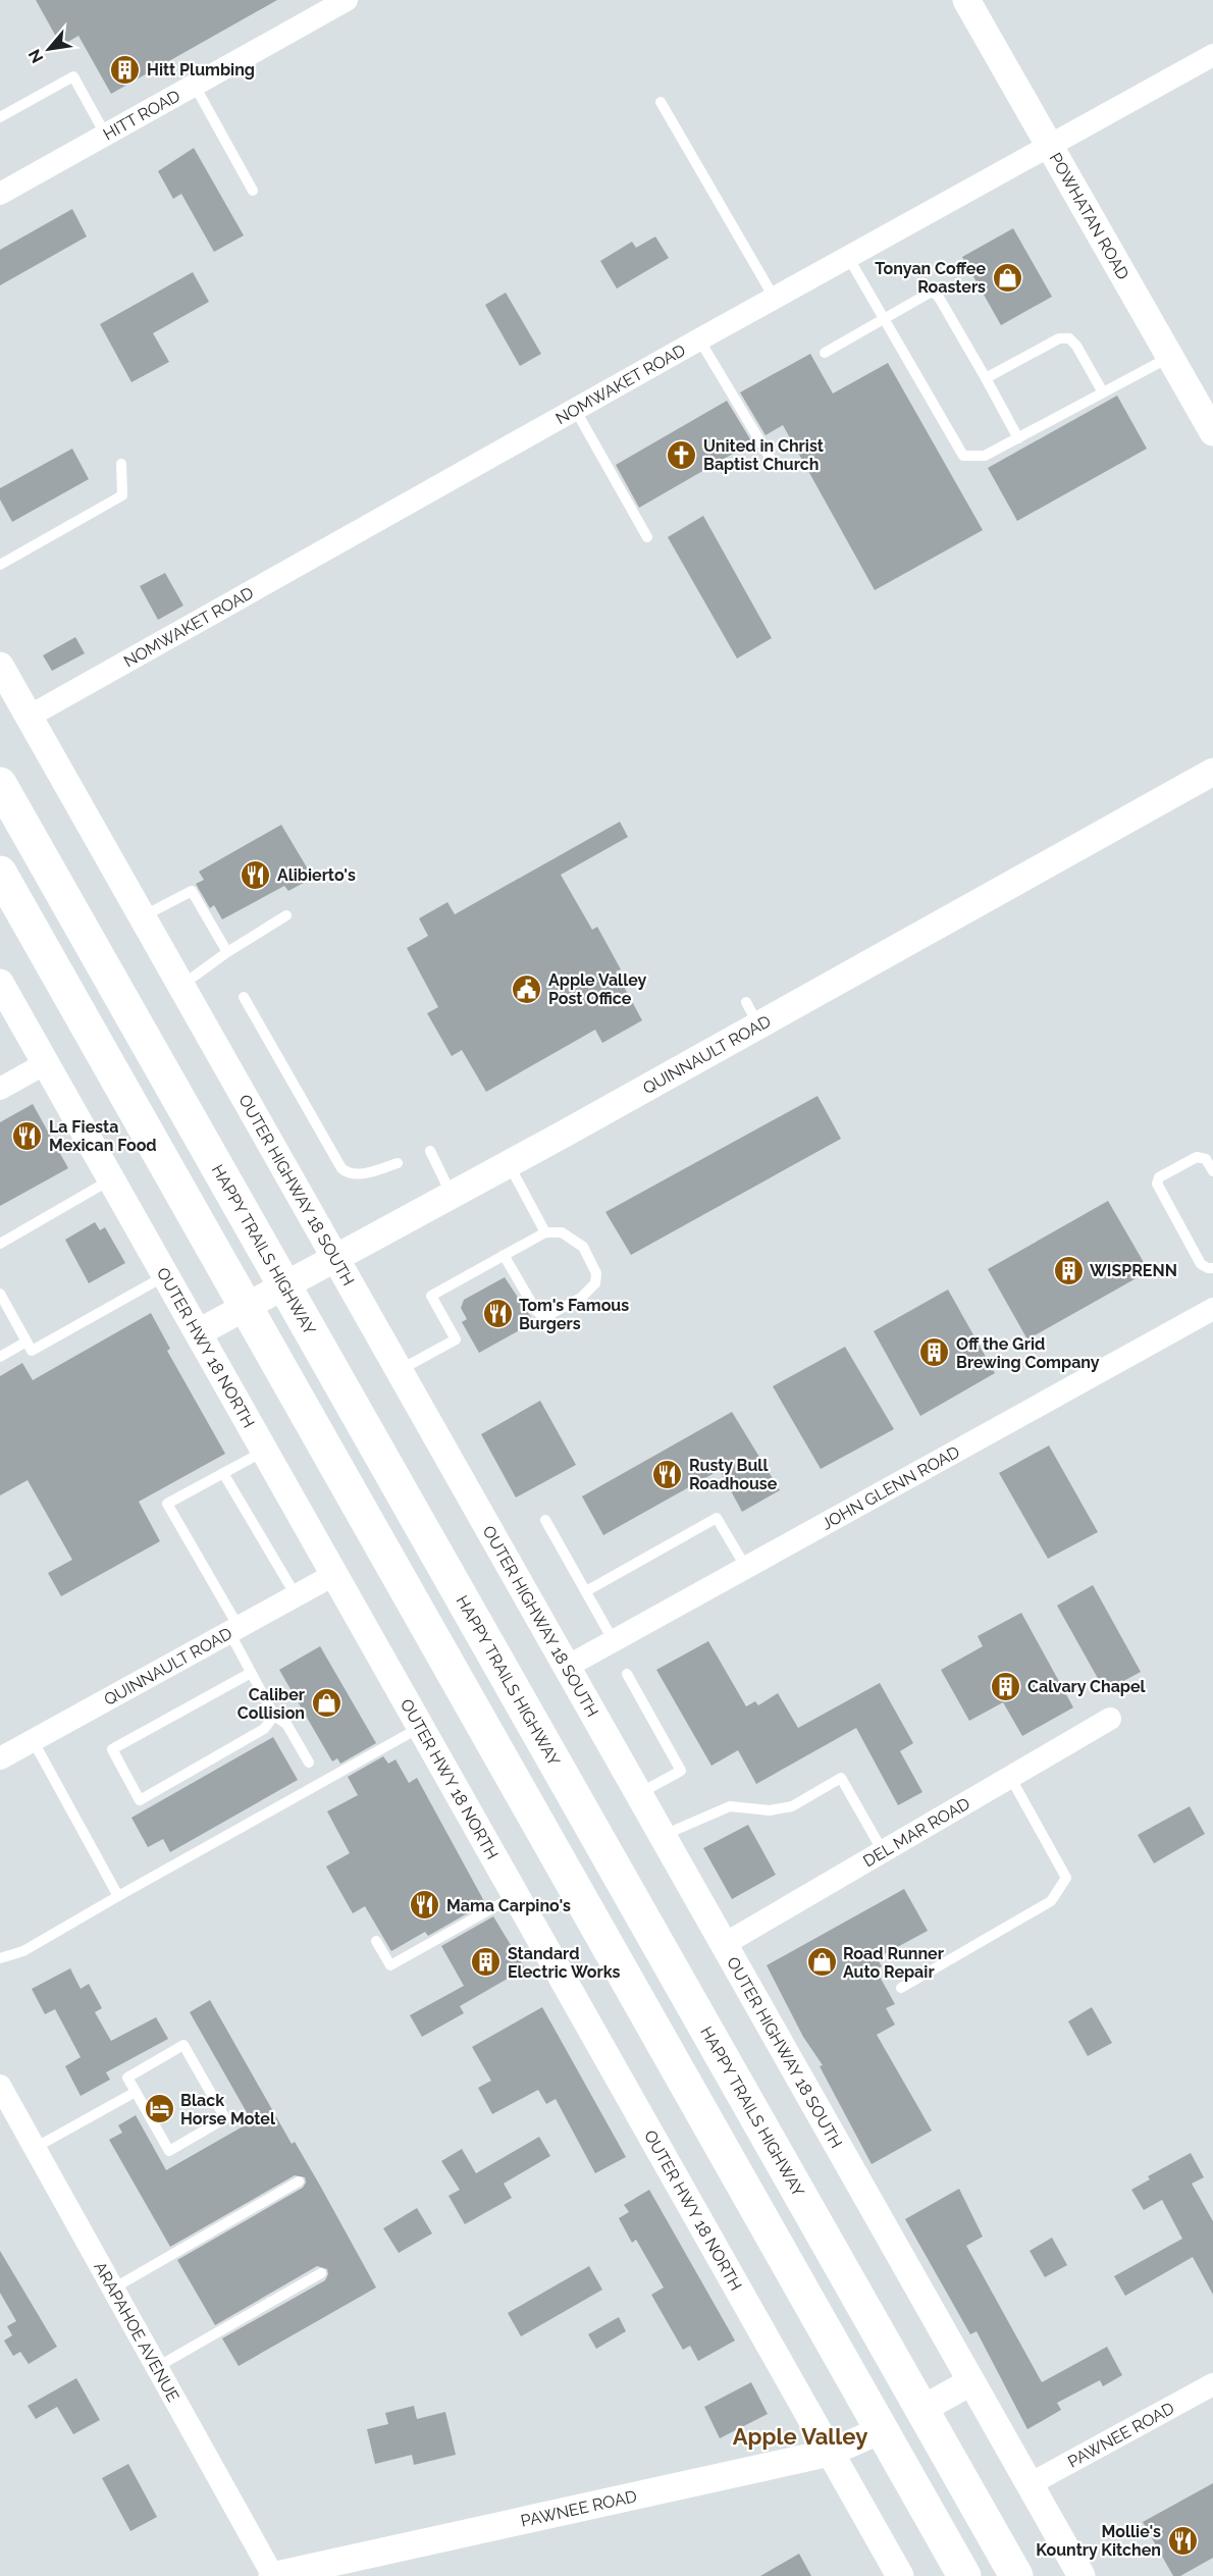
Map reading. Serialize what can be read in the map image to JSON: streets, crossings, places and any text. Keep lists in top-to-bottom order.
{
  "streets": {
    "main road": ["HAPPY TRAILS HIGHWAY"],
    "street": [
      "HITT ROAD",
      "POWHATAN ROAD",
      "NOMWAKET ROAD",
      "QUINNAULT ROAD",
      "OUTER HIGHWAY 18 SOUTH",
      "OUTER HWY 18 NORTH",
      "JOHN GLENN ROAD",
      "DEL MAR ROAD",
      "ARAPAHOE AVENUE",
      "PAWNEE ROAD"
    ]
  },
  "crossings": [
    ["POWHATAN ROAD", "NOMWAKET ROAD"],
    ["NOMWAKET ROAD", "OUTER HIGHWAY 18 SOUTH"],
    ["QUINNAULT ROAD", "OUTER HIGHWAY 18 SOUTH"],
    ["QUINNAULT ROAD", "HAPPY TRAILS HIGHWAY"],
    ["QUINNAULT ROAD", "OUTER HWY 18 NORTH"],
    ["OUTER HIGHWAY 18 SOUTH", "JOHN GLENN ROAD"],
    ["OUTER HIGHWAY 18 SOUTH", "DEL MAR ROAD"],
    ["OUTER HIGHWAY 18 SOUTH", "PAWNEE ROAD"],
    ["OUTER HWY 18 NORTH", "PAWNEE ROAD"],
    ["ARAPAHOE AVENUE", "PAWNEE ROAD"]
  ],
  "districts": ["Apple Valley"],
  "places": {
    "building": [
      "Hitt Plumbing",
      "WISPRENN",
      "Off the Grid Brewing Company",
      "Calvary Chapel",
      "Standard Electric Works"
    ],
    "shop": ["Tonyan Coffee Roasters", "Caliber Collision", "Road Runner Auto Repair"],
    "church": ["United in Christ Baptist Church"],
    "restaurant": [
      "Alibierto's",
      "La Fiesta Mexican Food",
      "Tom's Famous Burgers",
      "Rusty Bull Roadhouse",
      "Mama Carpino's",
      "Mollie's Kountry Kitchen"
    ],
    "public building": ["Apple Valley Post Office"],
    "hotel": ["Black Horse Motel"]
  },
  "north": "bottom left"
}
